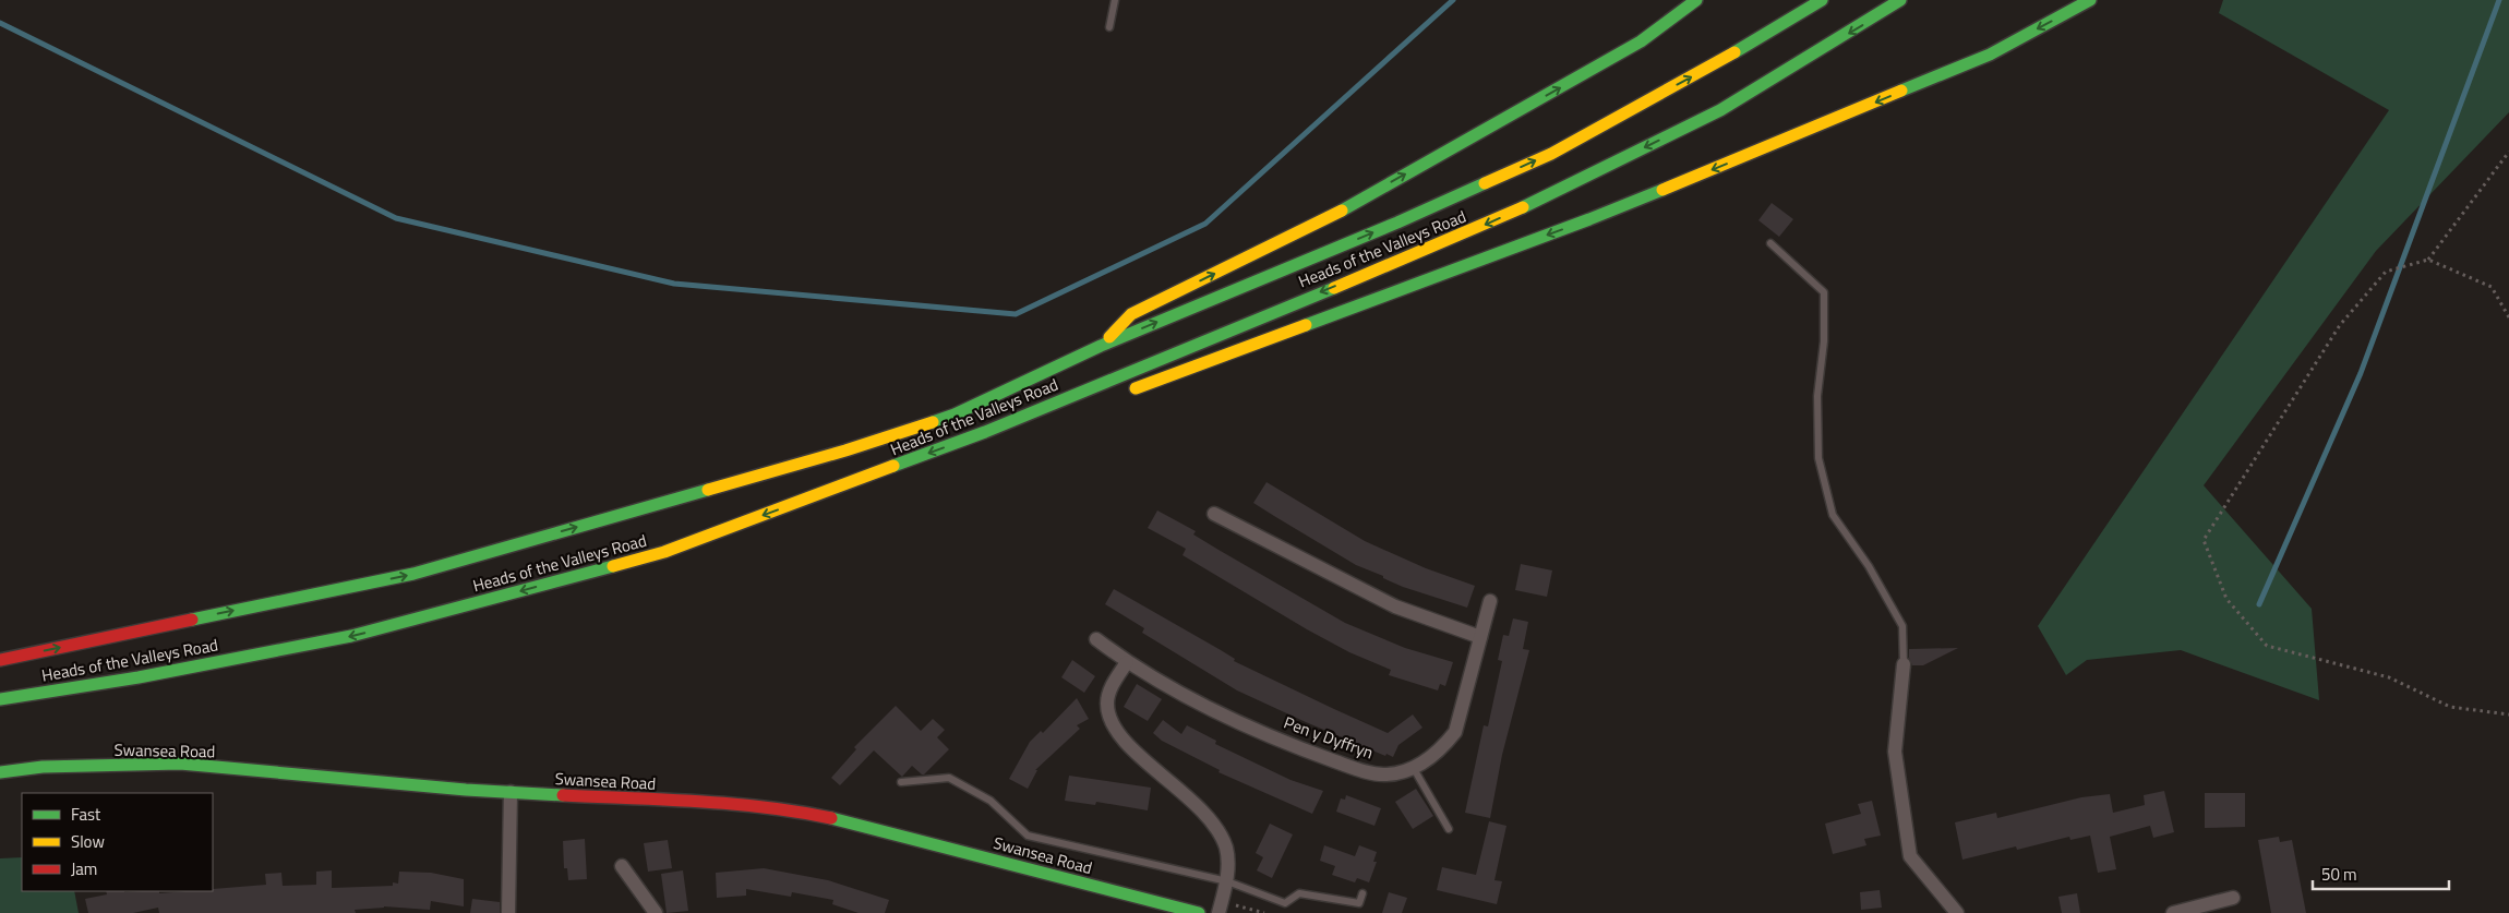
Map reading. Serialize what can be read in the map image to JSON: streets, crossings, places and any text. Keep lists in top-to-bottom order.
{
  "streets": {
    "main road": ["Heads of the Valleys Road", "Swansea Road"],
    "street": ["Pen y Dyffryn"]
  },
  "legend": ["Fast", "Slow", "Jam"],
  "scale_bar": "50 m"
}
